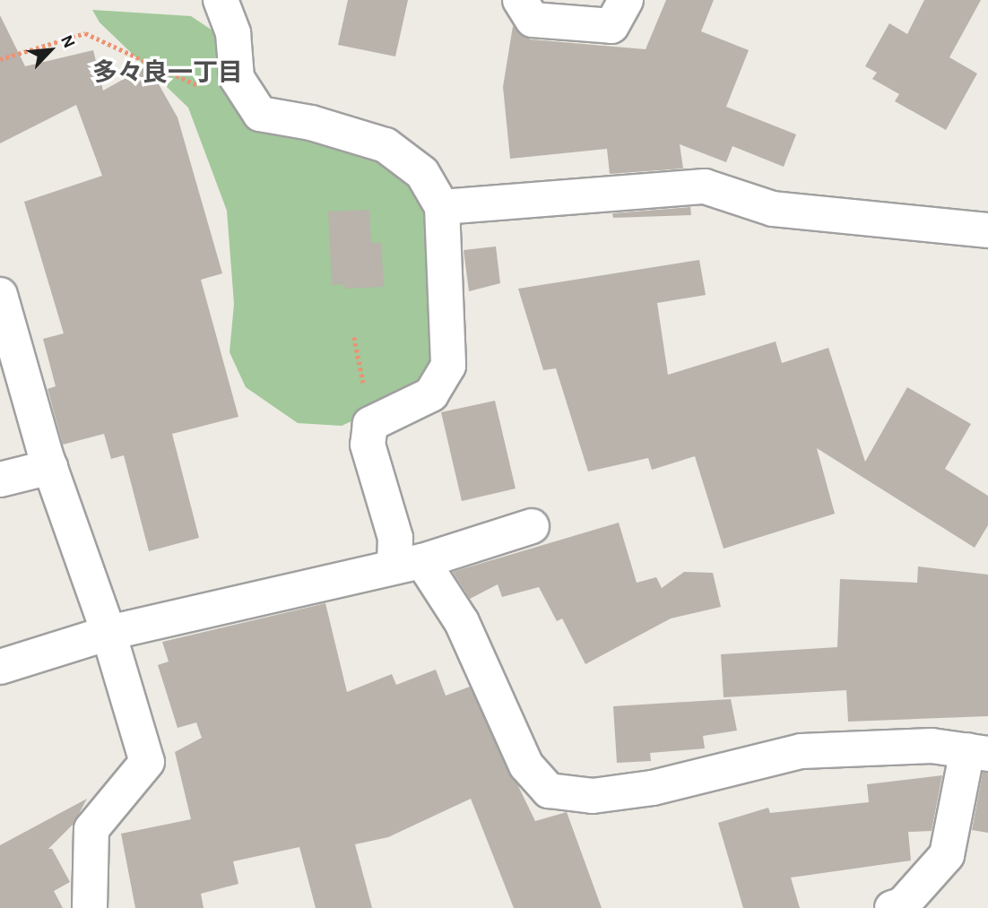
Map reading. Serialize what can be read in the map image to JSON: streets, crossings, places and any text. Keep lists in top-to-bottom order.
{
  "districts": ["多々良一丁目"],
  "north": "top right"
}
